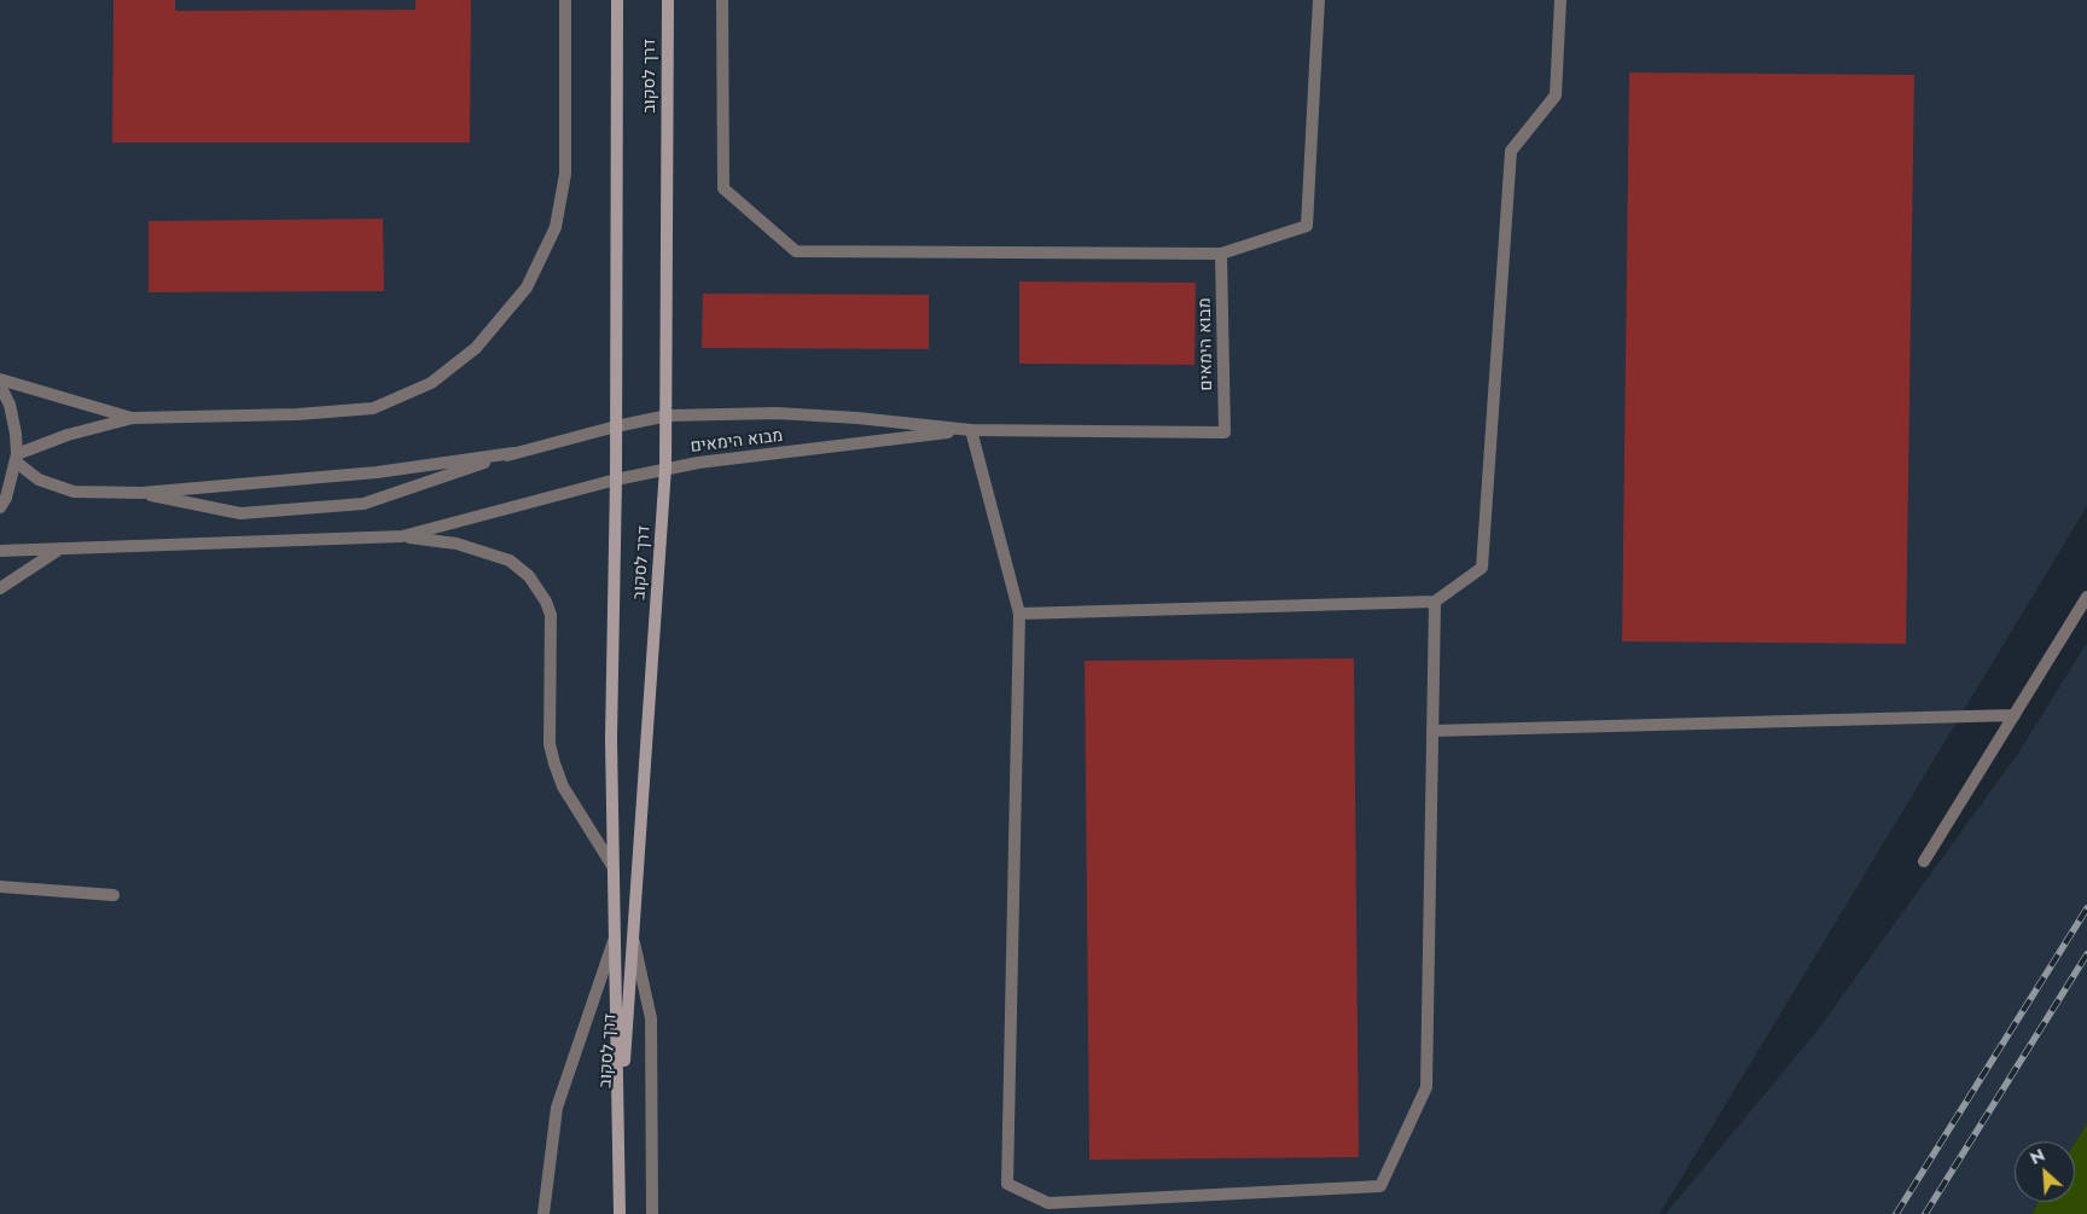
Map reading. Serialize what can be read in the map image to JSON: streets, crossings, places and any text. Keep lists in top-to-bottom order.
{
  "streets": {
    "street": ["דרך לסקוב", "מבוא הימאים"]
  },
  "crossings": [
    ["דרך לסקוב", "מבוא הימאים"]
  ],
  "north": "top left"
}
